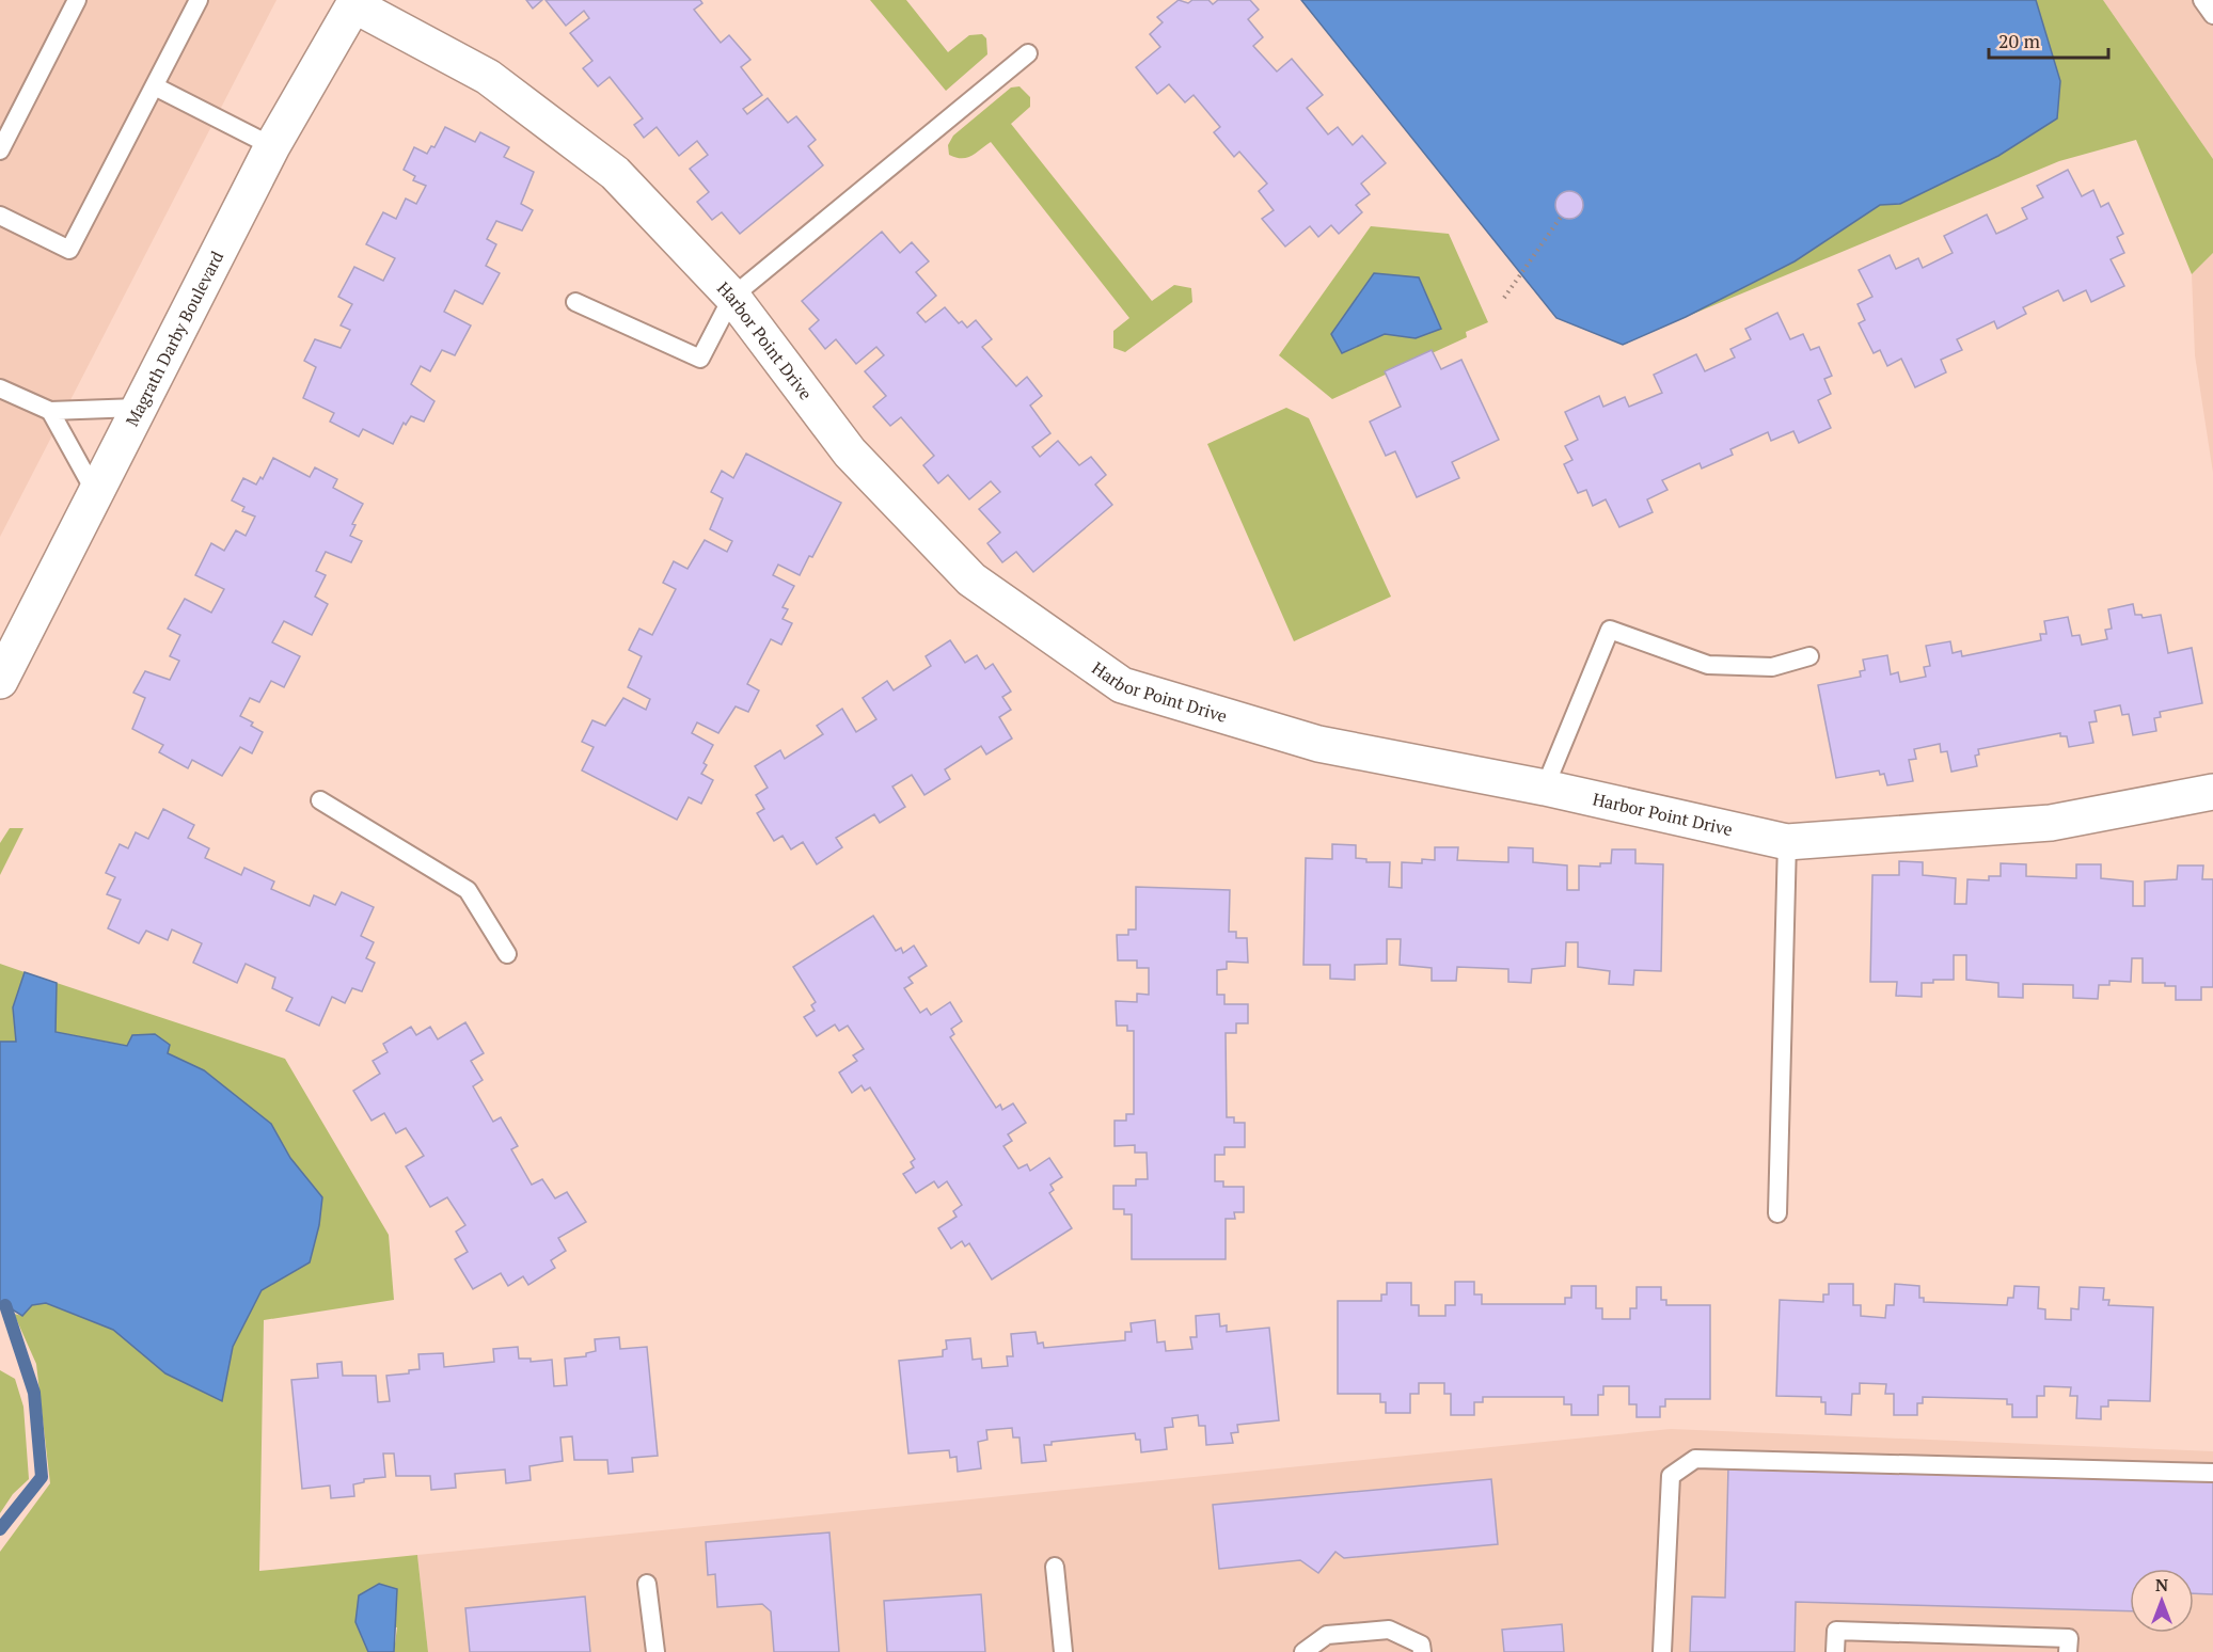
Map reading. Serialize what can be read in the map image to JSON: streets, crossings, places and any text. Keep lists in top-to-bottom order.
{
  "streets": {
    "street": ["Magrath Darby Boulevard", "Harbor Point Drive"]
  },
  "crossings": [
    ["Magrath Darby Boulevard", "Harbor Point Drive"]
  ],
  "scale_bar": "20 m",
  "north": "top"
}
